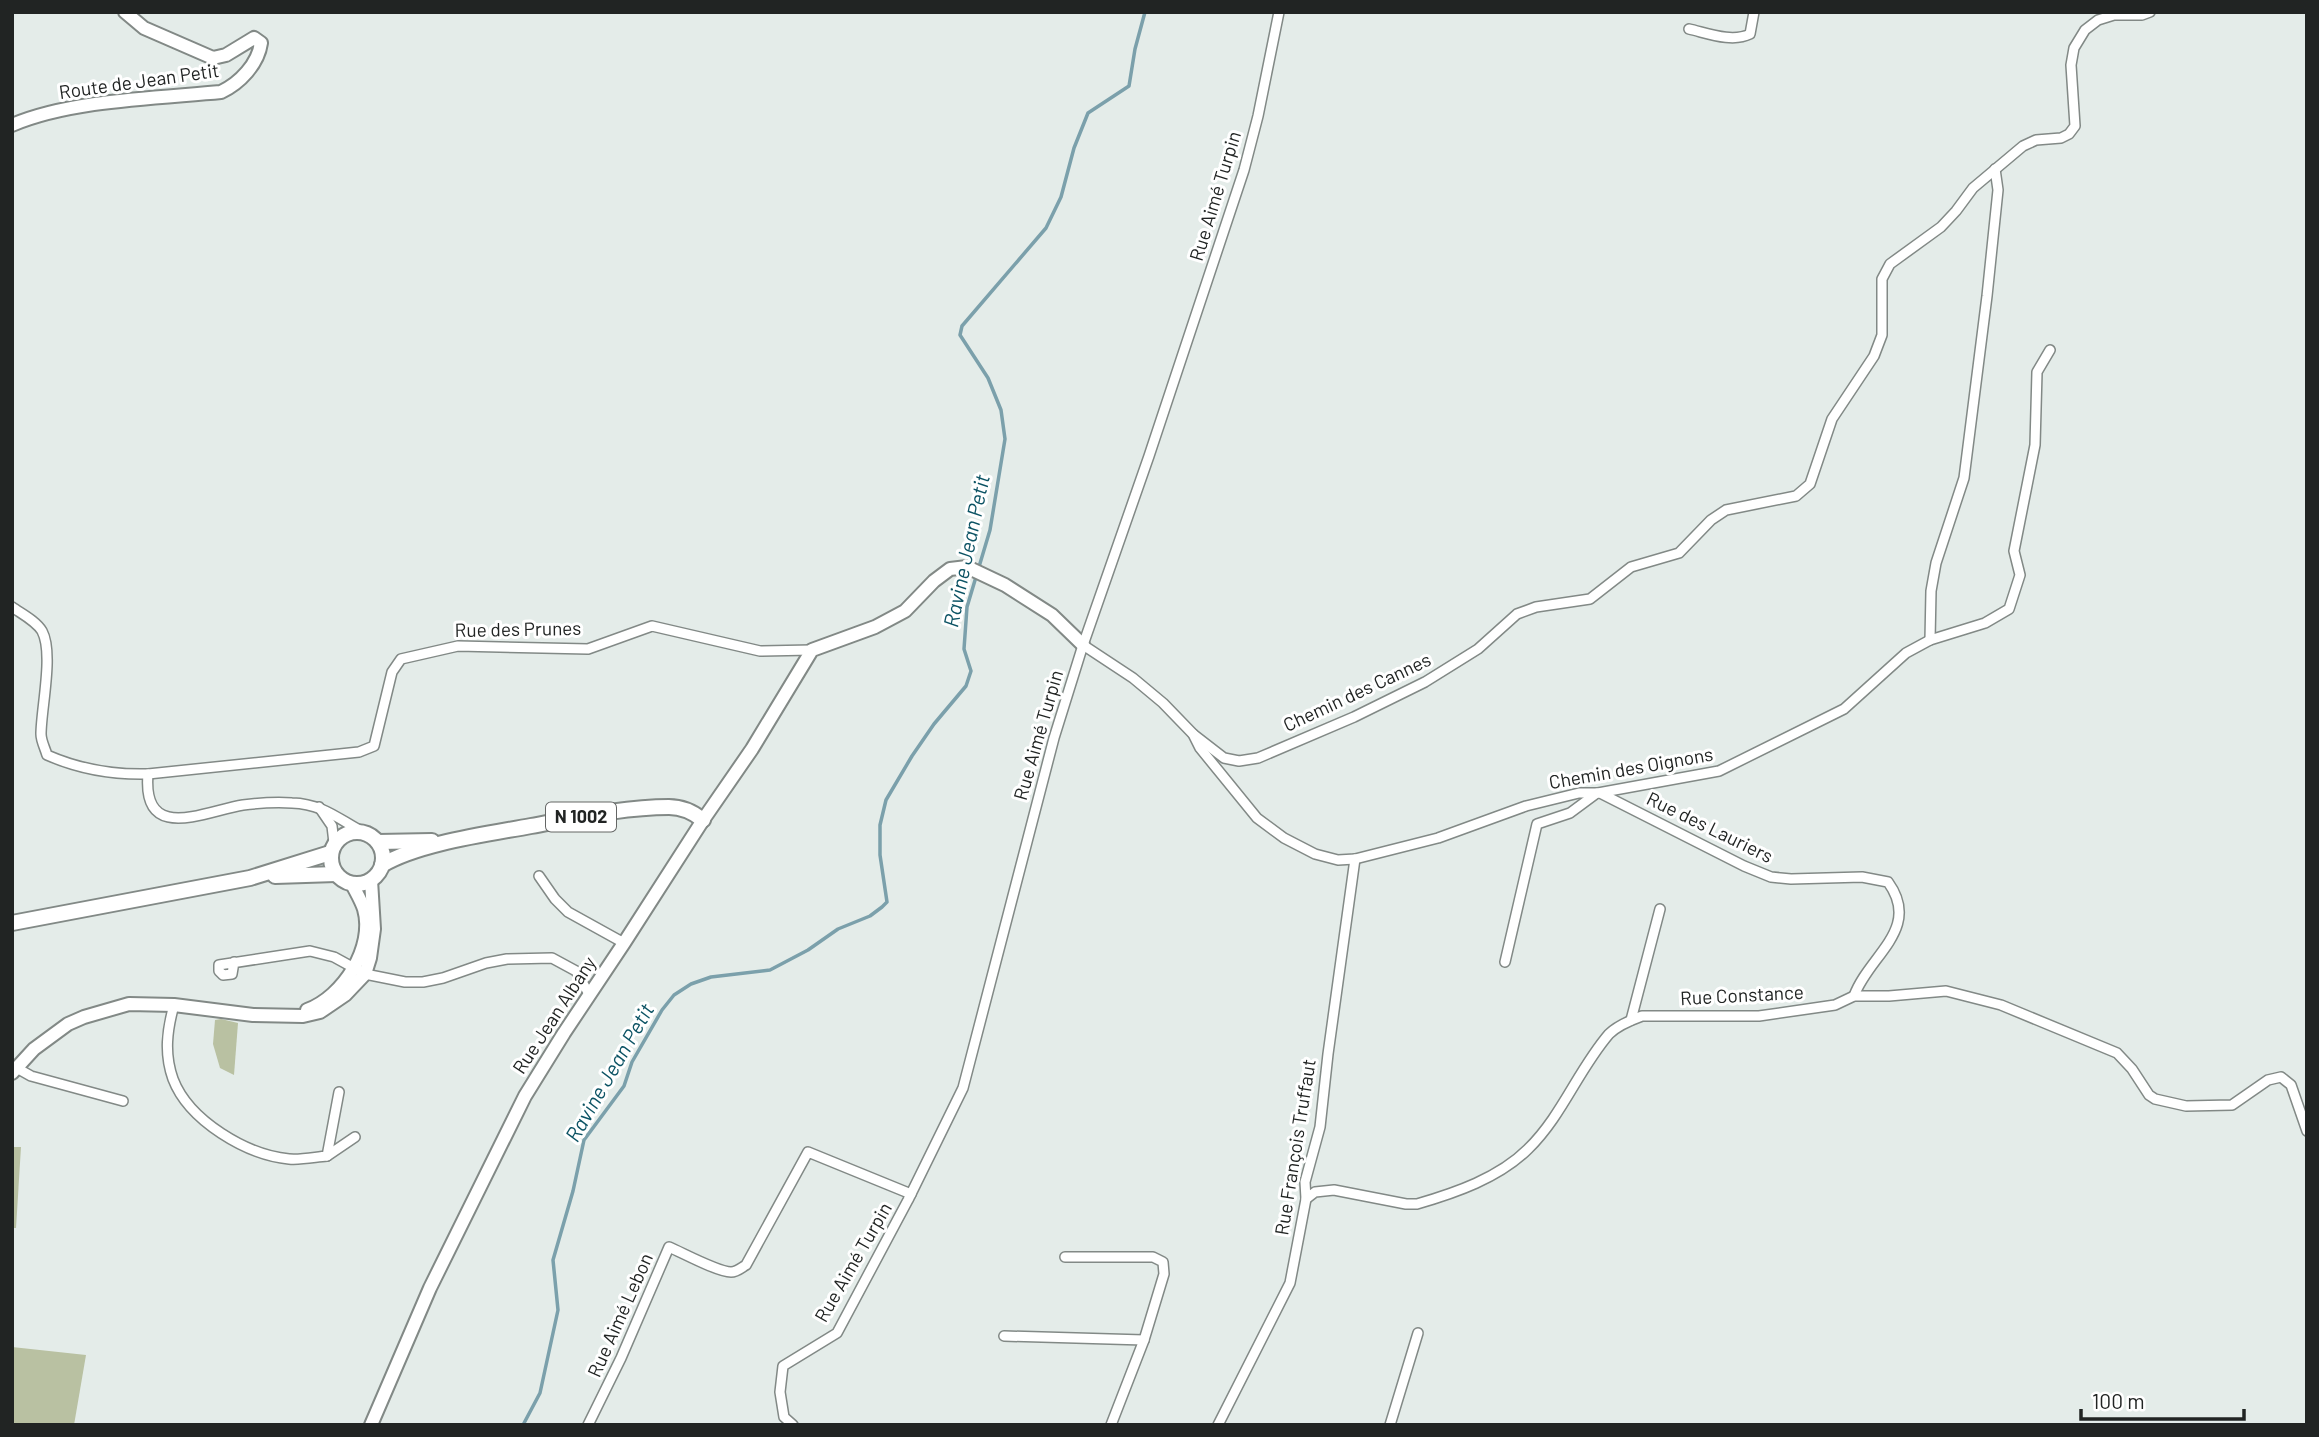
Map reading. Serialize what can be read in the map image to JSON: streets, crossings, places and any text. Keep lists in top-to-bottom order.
{
  "streets": {
    "main road": ["N 1002"],
    "street": [
      "Route de Jean Petit",
      "Rue Aimé Turpin",
      "Rue des Prunes",
      "Chemin des Cannes",
      "Chemin des Oignons",
      "Rue des Lauriers",
      "Rue Constance",
      "Rue Jean Albany",
      "Rue François Truffaut",
      "Rue Aimé Lebon"
    ]
  },
  "crossings": [
    ["Rue Aimé Turpin", "Rue des Prunes"],
    ["Rue Aimé Turpin", "Chemin des Oignons"],
    ["Rue Aimé Turpin", "Rue Aimé Lebon"],
    ["Rue des Prunes", "Chemin des Oignons"],
    ["Rue des Prunes", "Rue Jean Albany"],
    ["Chemin des Cannes", "Chemin des Oignons"],
    ["Chemin des Oignons", "Rue des Lauriers"],
    ["Chemin des Oignons", "Rue François Truffaut"],
    ["N 1002", "Rue Jean Albany"],
    ["Rue des Lauriers", "Rue Constance"]
  ],
  "water": ["Ravine Jean Petit"],
  "scale_bar": "100 m"
}
